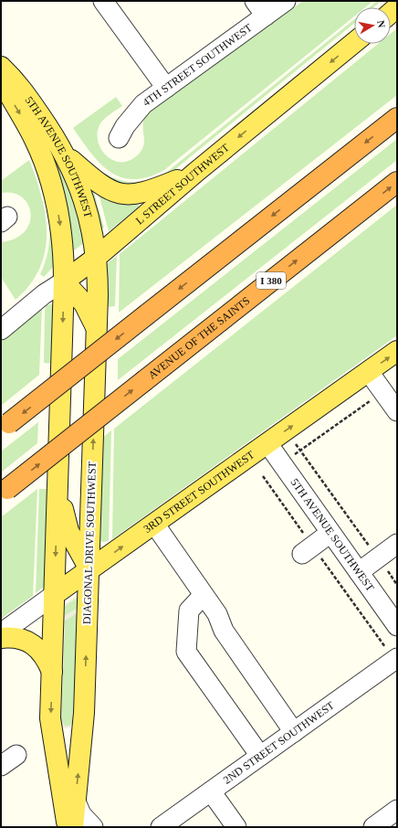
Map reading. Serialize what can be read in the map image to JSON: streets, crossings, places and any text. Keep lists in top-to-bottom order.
{
  "streets": {
    "highway": ["I 380", "AVENUE OF THE SAINTS"],
    "main road": [
      "5TH AVENUE SOUTHWEST",
      "L STREET SOUTHWEST",
      "3RD STREET SOUTHWEST",
      "DIAGONAL DRIVE SOUTHWEST"
    ],
    "street": ["4TH STREET SOUTHWEST", "2ND STREET SOUTHWEST"]
  },
  "crossings": [
    ["5TH AVENUE SOUTHWEST", "L STREET SOUTHWEST"],
    ["5TH AVENUE SOUTHWEST", "3RD STREET SOUTHWEST"],
    ["5TH AVENUE SOUTHWEST", "DIAGONAL DRIVE SOUTHWEST"],
    ["L STREET SOUTHWEST", "DIAGONAL DRIVE SOUTHWEST"],
    ["3RD STREET SOUTHWEST", "DIAGONAL DRIVE SOUTHWEST"]
  ],
  "one_way": ["L STREET SOUTHWEST", "3RD STREET SOUTHWEST"],
  "north": "right"
}
